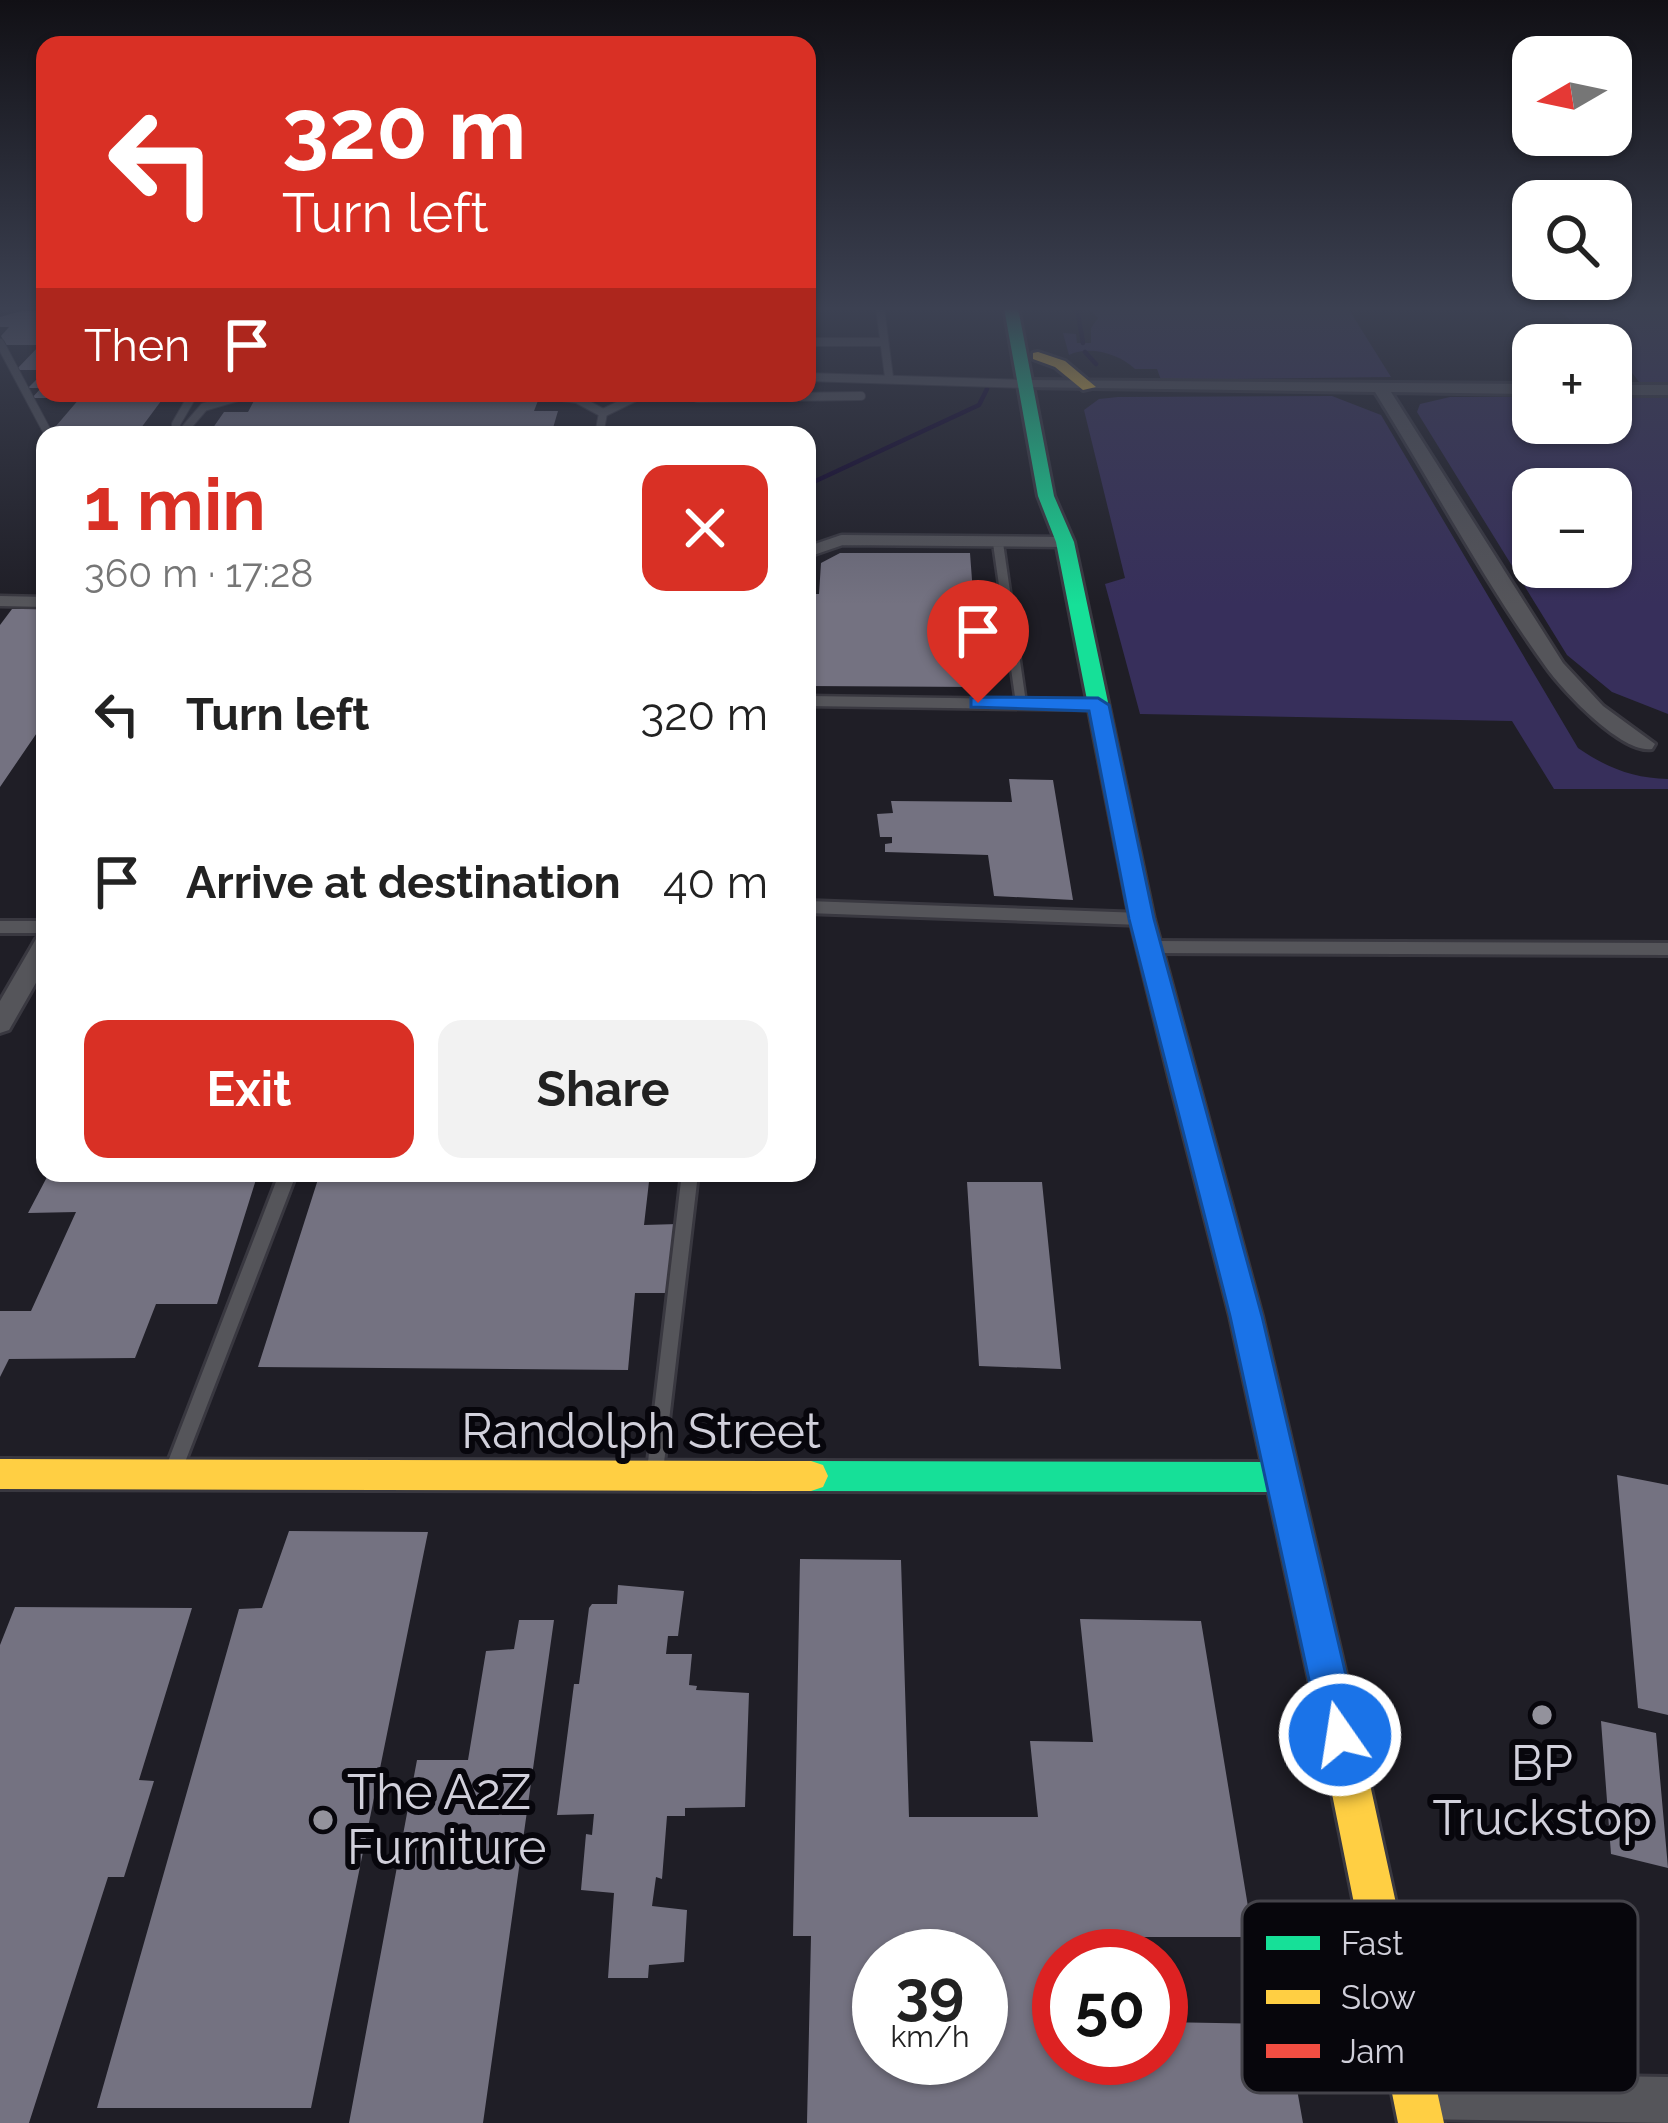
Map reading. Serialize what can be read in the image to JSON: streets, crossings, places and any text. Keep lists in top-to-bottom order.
{
  "streets": {
    "main road": ["Randolph Street"]
  },
  "places": ["BP Truckstop", "The A2Z Furniture"],
  "legend": ["Fast", "Slow", "Jam"],
  "north": "left",
  "page": {
    "map_buttons": ["+", "−"],
    "turn": ["320 m", "Turn left"],
    "then": "Then",
    "heading": ["1 min", "360 m · 17:28"],
    "list": [
      {
        "name": "Turn left",
        "value": "320 m"
      },
      {
        "name": "Arrive at destination",
        "value": "40 m"
      }
    ],
    "buttons": ["Exit", "Share"],
    "speed": "39 km/h",
    "limit": "50"
  }
}
